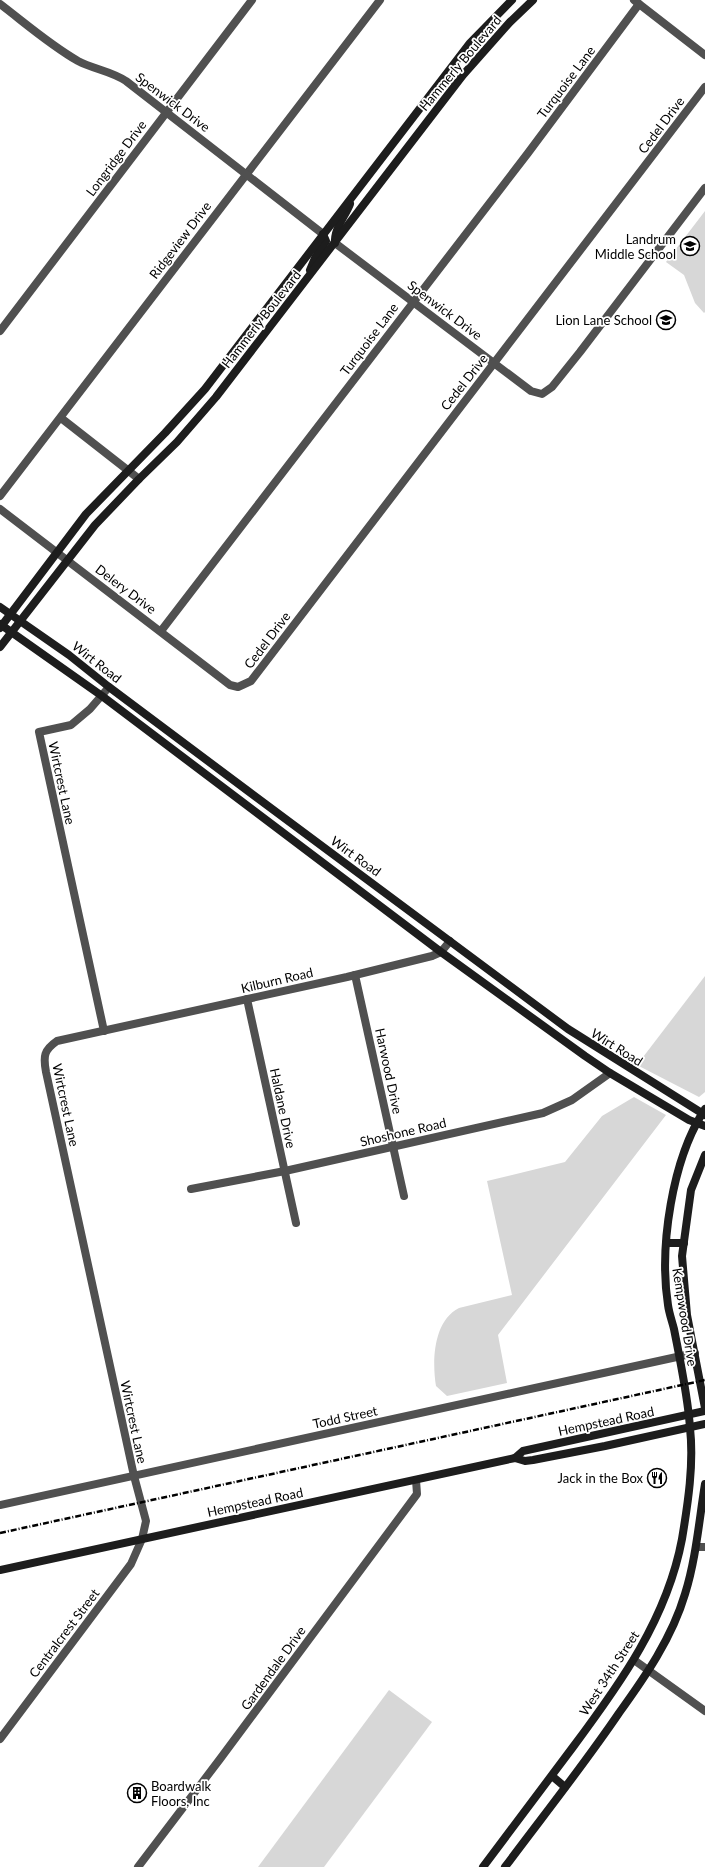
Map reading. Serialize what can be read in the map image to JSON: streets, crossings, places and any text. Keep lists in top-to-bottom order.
{
  "streets": {
    "main road": [
      "Hammerly Boulevard",
      "Wirt Road",
      "Kempwood Drive",
      "Hempstead Road",
      "West 34th Street"
    ],
    "street": [
      "Turquoise Lane",
      "Spenwick Drive",
      "Cedel Drive",
      "Longridge Drive",
      "Ridgeview Drive",
      "Delery Drive",
      "Wirtcrest Lane",
      "Kilburn Road",
      "Harwood Drive",
      "Haldane Drive",
      "Shoshone Road",
      "Todd Street",
      "Centralcrest Street",
      "Gardendale Drive"
    ]
  },
  "crossings": [
    ["Hammerly Boulevard", "Spenwick Drive"],
    ["Hammerly Boulevard", "Delery Drive"],
    ["Hammerly Boulevard", "Wirt Road"],
    ["Turquoise Lane", "Spenwick Drive"],
    ["Turquoise Lane", "Delery Drive"],
    ["Spenwick Drive", "Cedel Drive"],
    ["Spenwick Drive", "Longridge Drive"],
    ["Spenwick Drive", "Ridgeview Drive"],
    ["Cedel Drive", "Delery Drive"],
    ["Wirt Road", "Wirtcrest Lane"],
    ["Wirt Road", "Kilburn Road"],
    ["Wirt Road", "Shoshone Road"],
    ["Wirt Road", "Kempwood Drive"],
    ["Wirtcrest Lane", "Kilburn Road"],
    ["Wirtcrest Lane", "Todd Street"],
    ["Wirtcrest Lane", "Hempstead Road"],
    ["Wirtcrest Lane", "Centralcrest Street"],
    ["Kilburn Road", "Harwood Drive"],
    ["Kilburn Road", "Haldane Drive"],
    ["Harwood Drive", "Shoshone Road"],
    ["Haldane Drive", "Shoshone Road"],
    ["Kempwood Drive", "Todd Street"],
    ["Kempwood Drive", "Hempstead Road"],
    ["Kempwood Drive", "West 34th Street"],
    ["Hempstead Road", "Centralcrest Street"],
    ["Hempstead Road", "Gardendale Drive"],
    ["Hempstead Road", "West 34th Street"]
  ],
  "places": {
    "school or university": ["Landrum Middle School", "Lion Lane School"],
    "restaurant": ["Jack in the Box"],
    "building": ["Boardwalk Floors, Inc"]
  }
}
